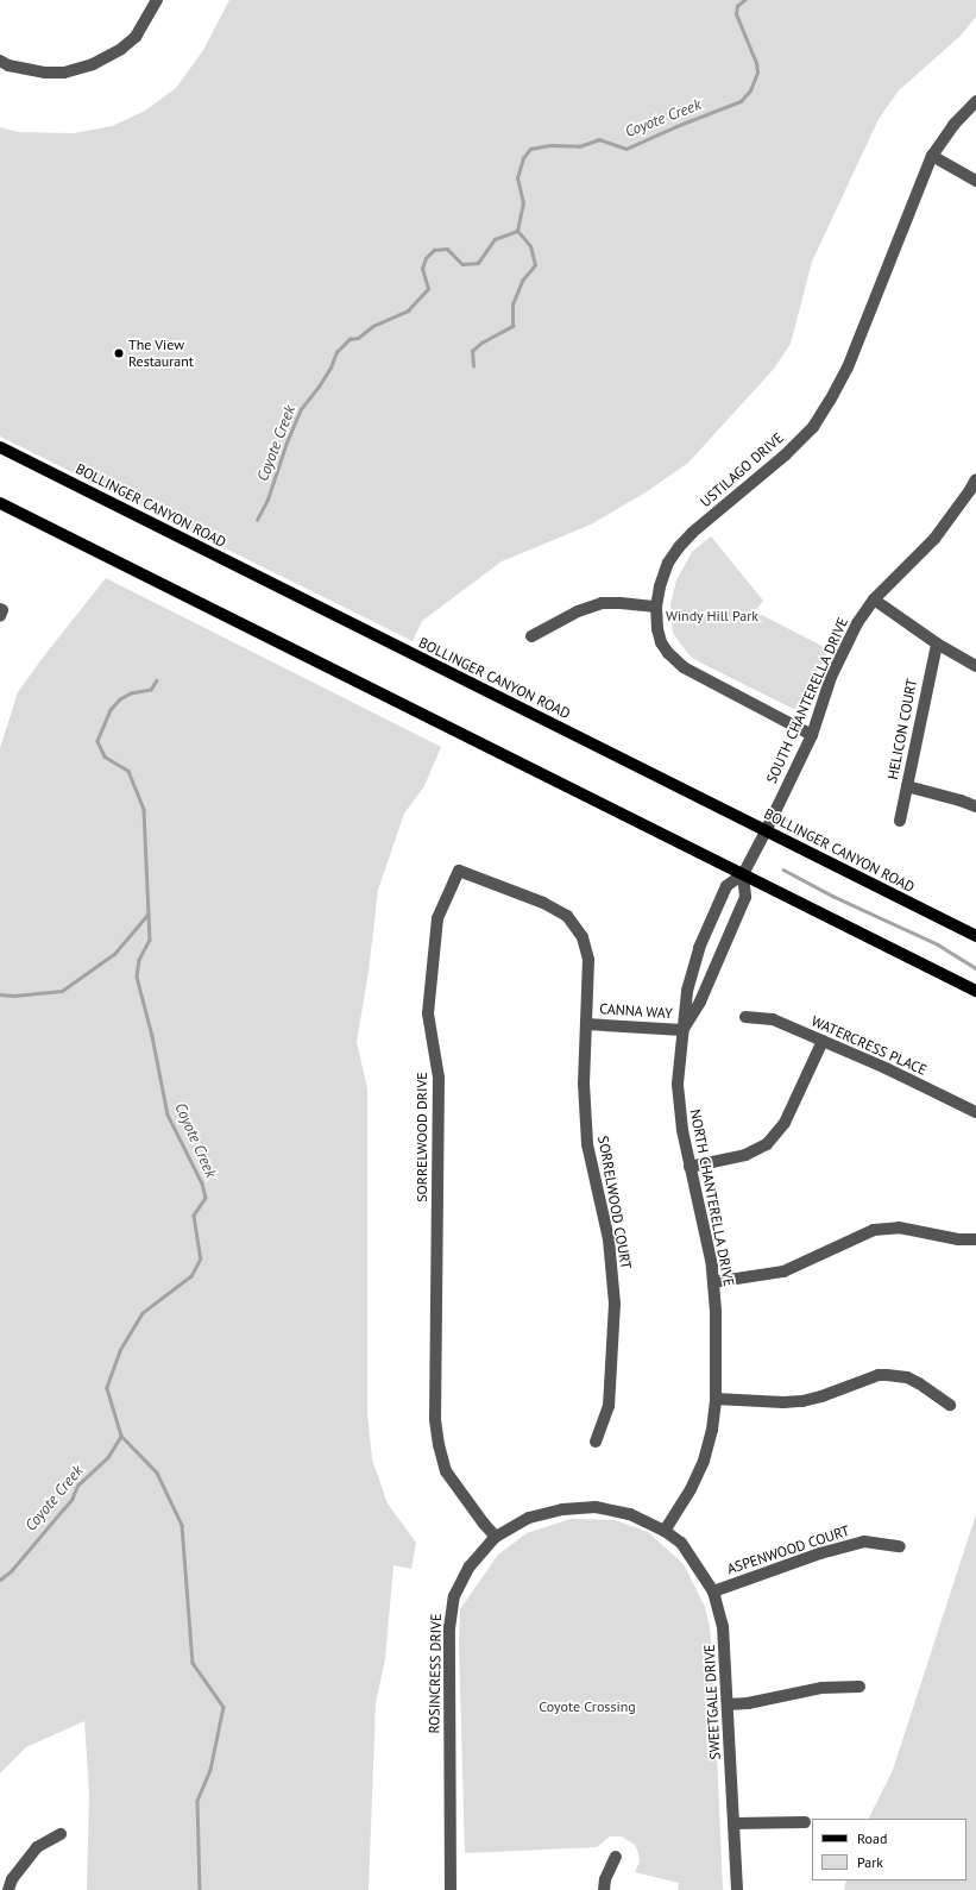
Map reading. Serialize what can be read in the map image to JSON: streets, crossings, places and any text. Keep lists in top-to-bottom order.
{
  "streets": {
    "main road": ["BOLLINGER CANYON ROAD"],
    "street": [
      "USTILAGO DRIVE",
      "SOUTH CHANTERELLA DRIVE",
      "HELICON COURT",
      "CANNA WAY",
      "WATERCRESS PLACE",
      "SORRELWOOD DRIVE",
      "NORTH CHANTERELLA DRIVE",
      "SORRELWOOD COURT",
      "ASPENWOOD COURT",
      "ROSINCRESS DRIVE",
      "SWEETGALE DRIVE"
    ]
  },
  "crossings": [
    ["USTILAGO DRIVE", "SOUTH CHANTERELLA DRIVE"],
    ["BOLLINGER CANYON ROAD", "SOUTH CHANTERELLA DRIVE"],
    ["BOLLINGER CANYON ROAD", "NORTH CHANTERELLA DRIVE"],
    ["SOUTH CHANTERELLA DRIVE", "NORTH CHANTERELLA DRIVE"],
    ["CANNA WAY", "SORRELWOOD DRIVE"],
    ["CANNA WAY", "NORTH CHANTERELLA DRIVE"],
    ["CANNA WAY", "SORRELWOOD COURT"],
    ["SORRELWOOD DRIVE", "SORRELWOOD COURT"],
    ["SORRELWOOD DRIVE", "ROSINCRESS DRIVE"],
    ["NORTH CHANTERELLA DRIVE", "ROSINCRESS DRIVE"],
    ["NORTH CHANTERELLA DRIVE", "SWEETGALE DRIVE"],
    ["ASPENWOOD COURT", "SWEETGALE DRIVE"],
    ["ROSINCRESS DRIVE", "SWEETGALE DRIVE"]
  ],
  "water": ["Coyote Creek"],
  "parks": ["Windy Hill Park", "Coyote Crossing"],
  "places": ["The View Restaurant"],
  "legend": ["Road", "Park"]
}
